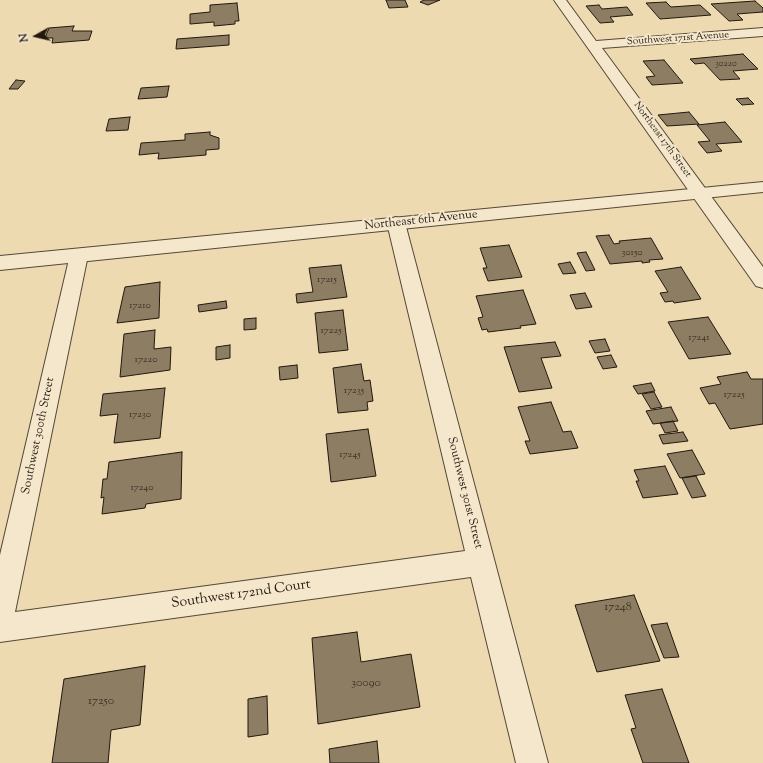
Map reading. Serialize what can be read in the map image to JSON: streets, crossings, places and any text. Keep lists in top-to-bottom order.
{
  "streets": {
    "street": [
      "Southwest 171st Avenue",
      "Northeast 17th Street",
      "Northeast 6th Avenue",
      "Southwest 300th Street",
      "Southwest 301st Street",
      "Southwest 172nd Court"
    ]
  },
  "crossings": [
    ["Southwest 171st Avenue", "Northeast 17th Street"],
    ["Northeast 17th Street", "Northeast 6th Avenue"],
    ["Northeast 6th Avenue", "Southwest 300th Street"],
    ["Northeast 6th Avenue", "Southwest 301st Street"],
    ["Southwest 301st Street", "Southwest 172nd Court"]
  ],
  "house_numbers": [
    "30220",
    "30150",
    "17215",
    "17210",
    "17225",
    "17241",
    "17220",
    "17235",
    "17225",
    "17230",
    "17245",
    "17240",
    "17248",
    "30090",
    "17250"
  ],
  "north": "left"
}
